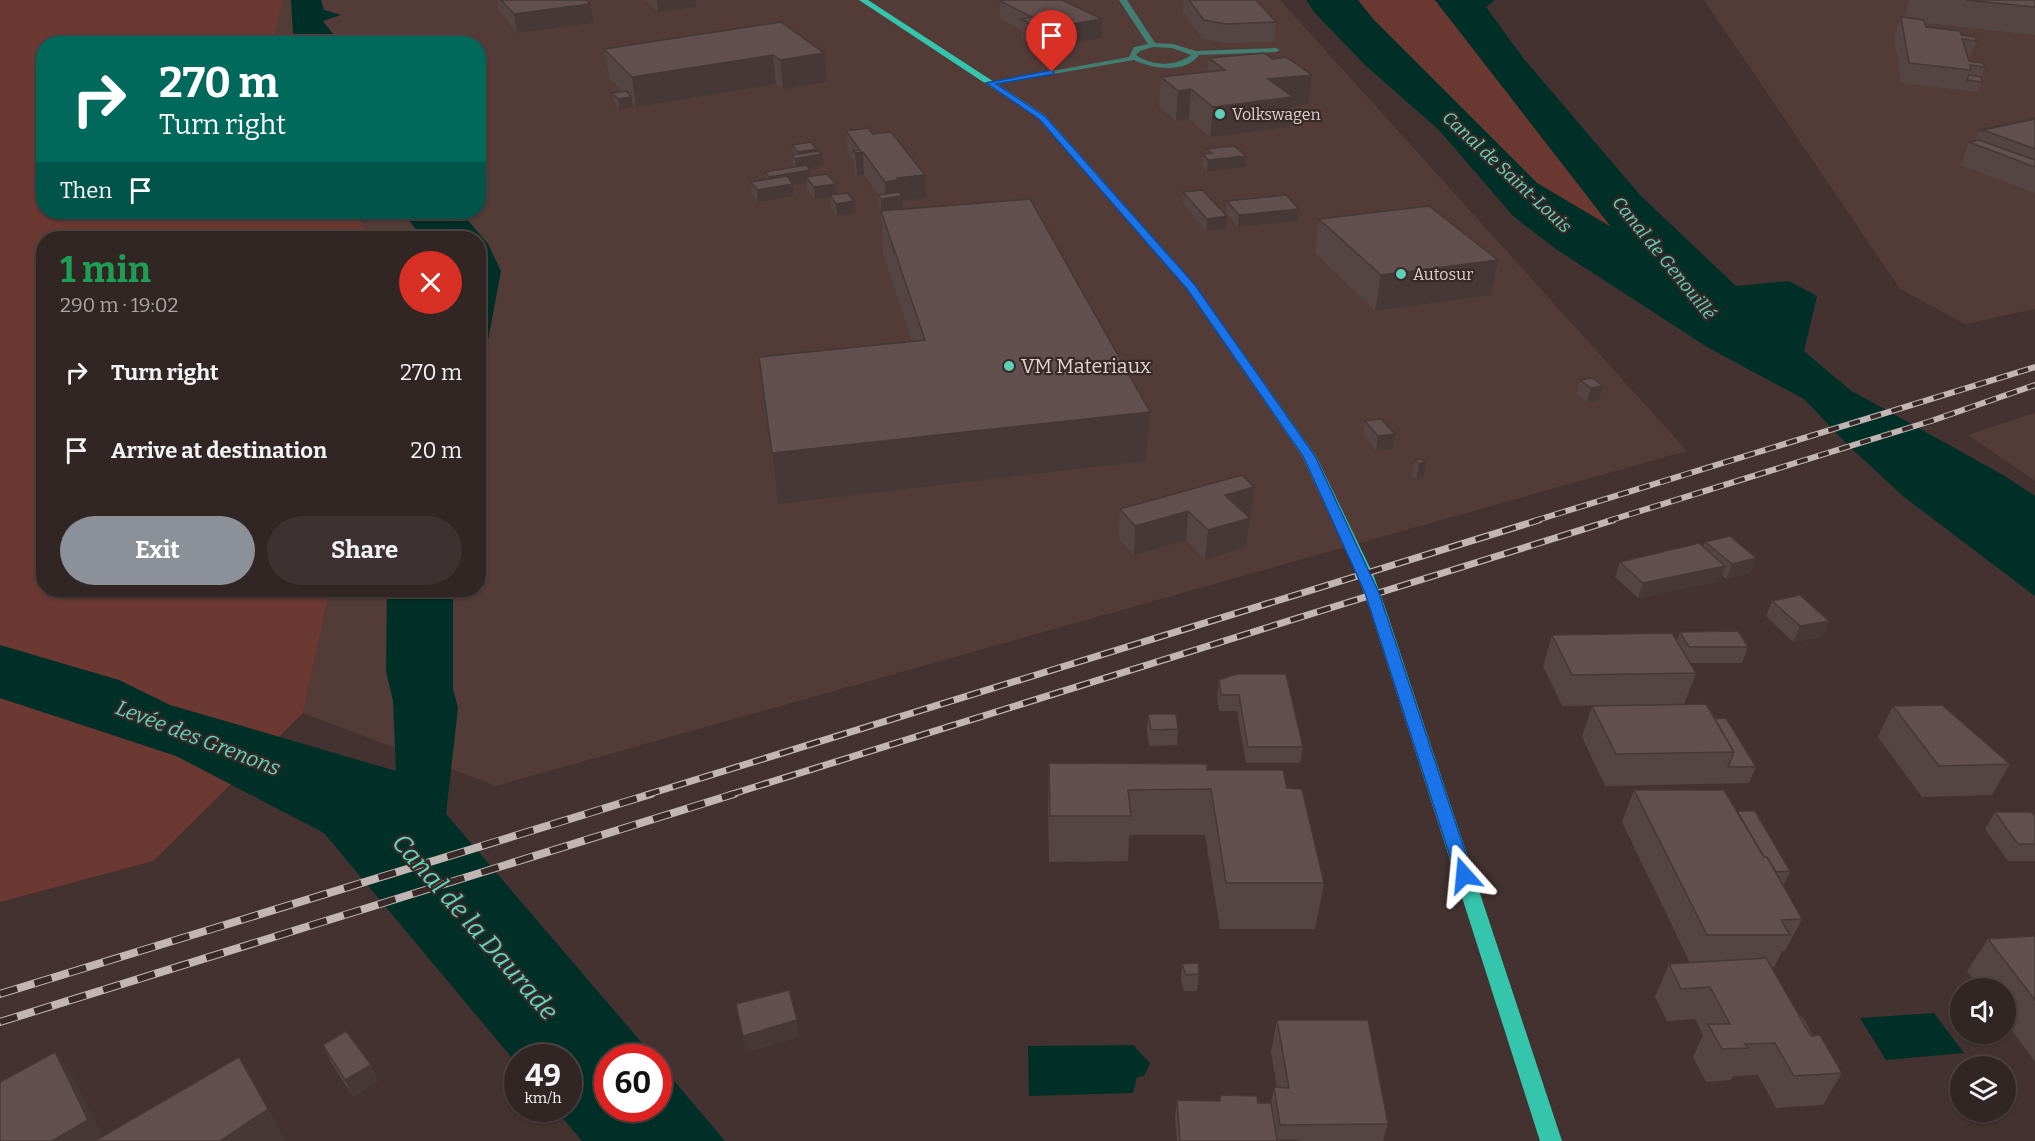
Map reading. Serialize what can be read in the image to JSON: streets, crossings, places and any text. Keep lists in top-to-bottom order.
{
  "water": [
    "Canal de Saint-Louis",
    "Canal de Genouillé",
    "Levée des Grenons",
    "Canal de la Daurade"
  ],
  "places": ["Volkswagen", "Autosur", "VM Materiaux"],
  "page": {
    "turn": ["270 m", "Turn right"],
    "then": "Then",
    "heading": ["1 min", "290 m · 19:02"],
    "list": [
      {
        "name": "Turn right",
        "value": "270 m"
      },
      {
        "name": "Arrive at destination",
        "value": "20 m"
      }
    ],
    "buttons": ["Exit", "Share"],
    "speed": "49 km/h",
    "limit": "60"
  }
}
